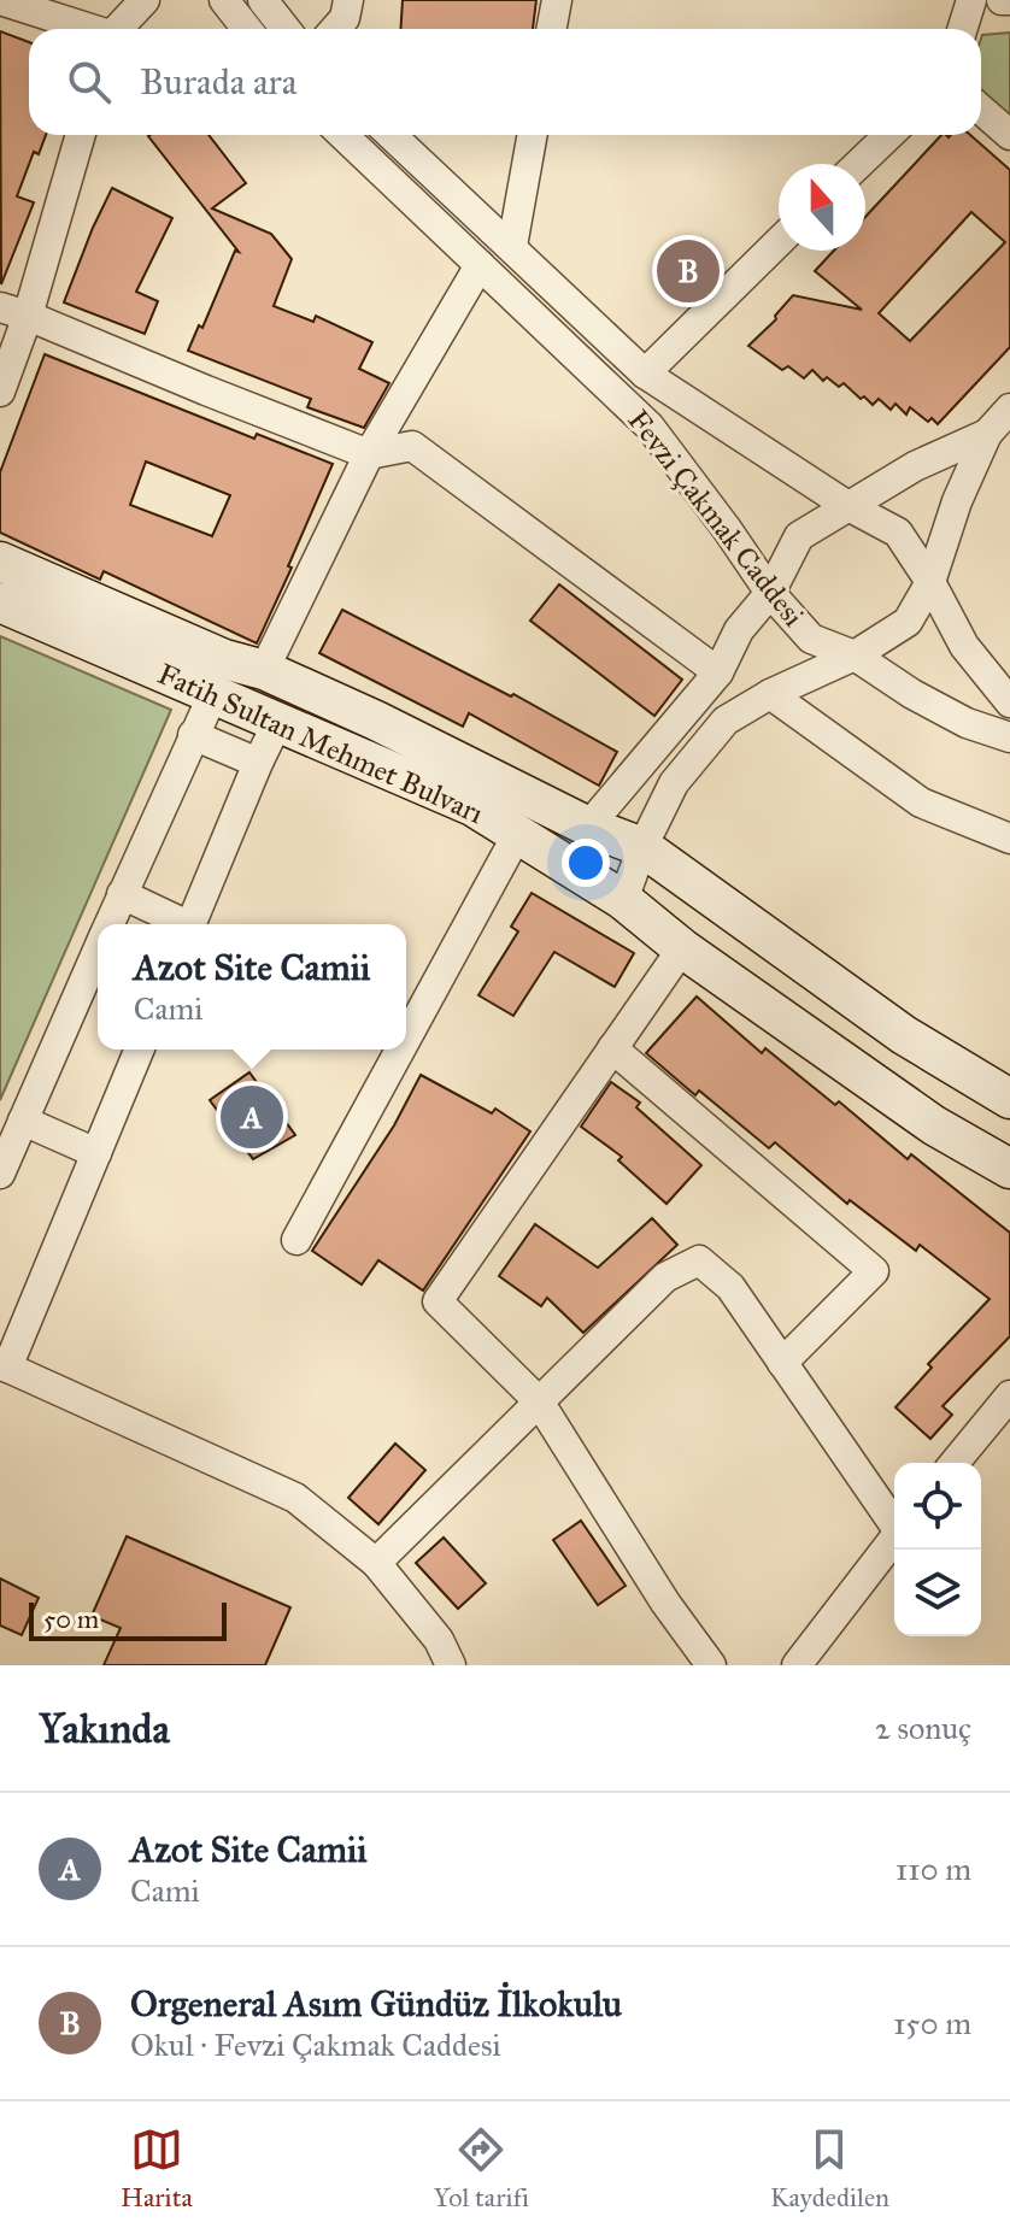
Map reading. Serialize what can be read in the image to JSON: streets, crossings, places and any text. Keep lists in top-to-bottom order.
{
  "streets": {
    "main road": ["Fatih Sultan Mehmet Bulvarı"],
    "street": ["Fevzi Çakmak Caddesi"]
  },
  "scale_bar": "50 m",
  "north": "top",
  "page": {
    "search": "Burada ara",
    "pins": ["B", "A"],
    "popup": ["Azot Site Camii", "Cami"],
    "scale": "50 m",
    "heading": ["Yakında", "2 sonuç"],
    "list": [
      {
        "mark": "A",
        "name": "Azot Site Camii",
        "note": "Cami",
        "value": "110 m"
      },
      {
        "mark": "B",
        "name": "Orgeneral Asım Gündüz İlkokulu",
        "note": "Okul · Fevzi Çakmak Caddesi",
        "value": "150 m"
      }
    ],
    "nav": ["Harita", "Yol tarifi", "Kaydedilen"]
  }
}
